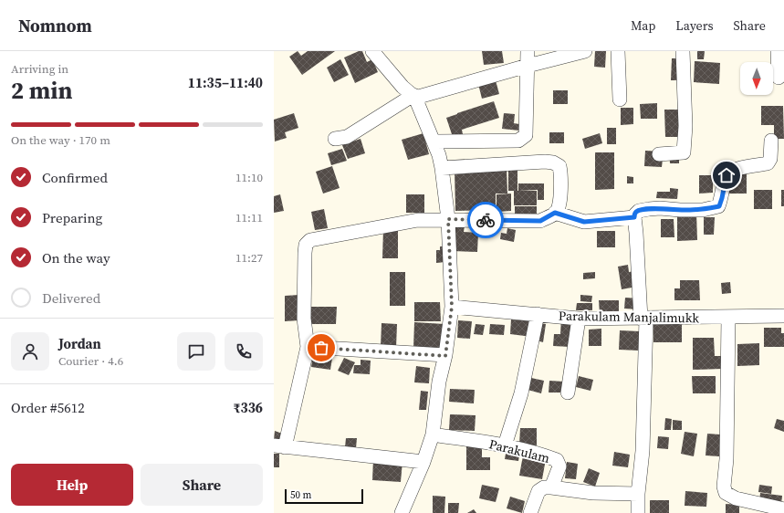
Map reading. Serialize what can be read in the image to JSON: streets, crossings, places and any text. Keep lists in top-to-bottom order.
{
  "streets": {
    "street": ["Parakulam Manjalimukk", "Parakulam"]
  },
  "scale_bar": "50 m",
  "north": "bottom",
  "page": {
    "header": "Nomnom",
    "nav": ["Map", "Layers", "Share"],
    "heading": ["2 min", "Arriving in", "11:35–11:40"],
    "panel": [
      "Jordan",
      "Courier · 4.6",
      "Order #5612",
      "₹336"
    ],
    "bar": "On the way · 170 m",
    "list": [
      ["Confirmed", "11:10"],
      ["Preparing", "11:11"],
      ["On the way", "11:27"],
      "Delivered"
    ],
    "buttons": ["Help", "Share"],
    "scale": "50 m"
  }
}
